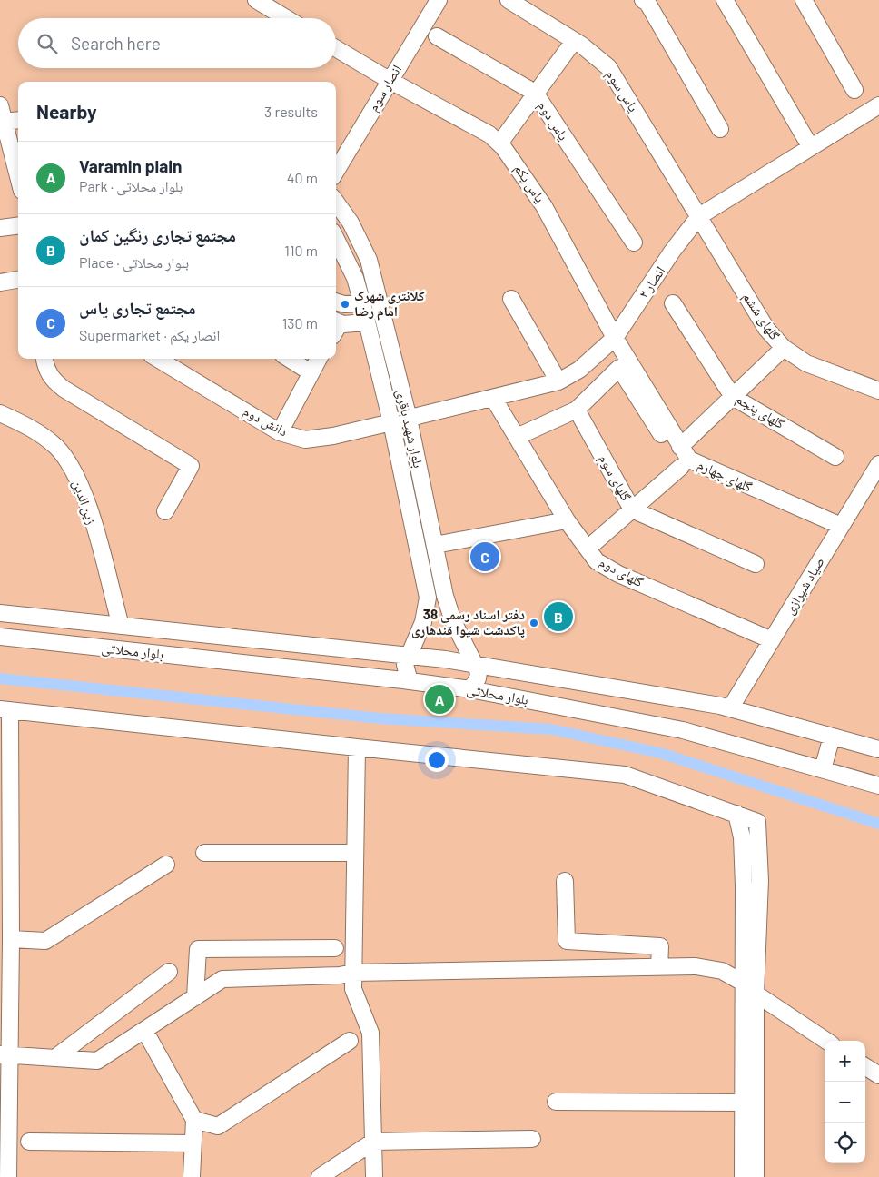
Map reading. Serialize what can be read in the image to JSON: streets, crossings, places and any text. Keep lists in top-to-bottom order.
{
  "streets": {
    "street": [
      "انصار سوم",
      "یاس سوم",
      "یاس دوم",
      "یاس یکم",
      "انصار ۲",
      "گلهای ششم",
      "گلهای پنجم",
      "دانش دوم",
      "بلوار شهید باقری",
      "گلهای چهارم",
      "گلهای سوم",
      "زین الدین",
      "گلهای دوم",
      "صیاد شیرازی",
      "بلوار محلاتی"
    ]
  },
  "crossings": [
    ["انصار سوم", "یاس یکم"],
    ["یاس سوم", "انصار ۲"],
    ["یاس سوم", "گلهای ششم"],
    ["یاس یکم", "انصار ۲"],
    ["یاس یکم", "گلهای چهارم"],
    ["انصار ۲", "گلهای ششم"],
    ["انصار ۲", "دانش دوم"],
    ["انصار ۲", "بلوار شهید باقری"],
    ["انصار ۲", "گلهای چهارم"],
    ["انصار ۲", "گلهای دوم"],
    ["دانش دوم", "بلوار شهید باقری"],
    ["بلوار شهید باقری", "بلوار محلاتی"],
    ["گلهای چهارم", "صیاد شیرازی"],
    ["زین الدین", "بلوار محلاتی"],
    ["گلهای دوم", "صیاد شیرازی"],
    ["صیاد شیرازی", "بلوار محلاتی"]
  ],
  "places": ["کلانتری شهرک امام رضا", "دفتر اسناد رسمی 38 پاکدشت شیوا قندهاری"],
  "page": {
    "search": "Search here",
    "heading": ["Nearby", "3 results"],
    "list": [
      {
        "mark": "A",
        "name": "Varamin plain",
        "note": "Park · بلوار محلاتی",
        "value": "40 m"
      },
      {
        "mark": "B",
        "name": "مجتمع تجاری رنگین کمان",
        "note": "Place · بلوار محلاتی",
        "value": "110 m"
      },
      {
        "mark": "C",
        "name": "مجتمع تجاری یاس",
        "note": "Supermarket · انصار یکم",
        "value": "130 m"
      }
    ],
    "pins": ["C", "B", "A"],
    "map_buttons": ["+", "−"]
  }
}
